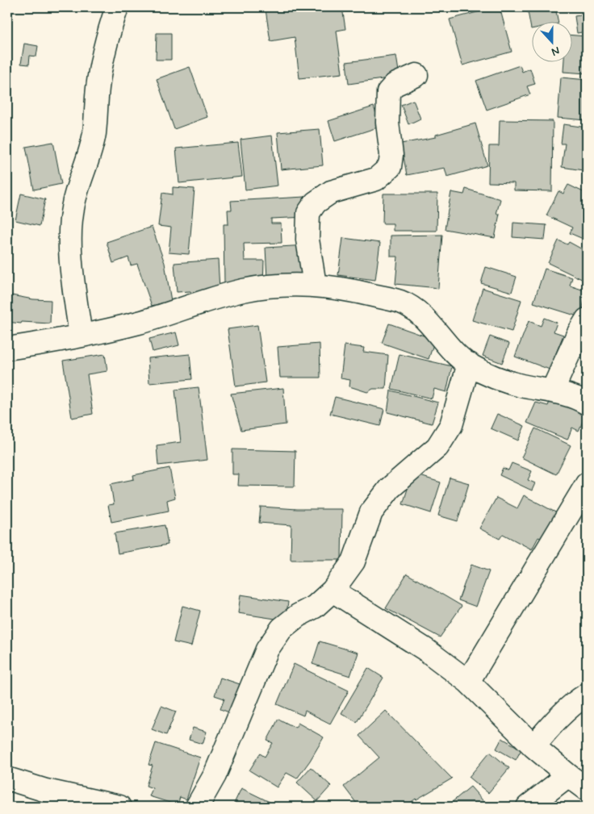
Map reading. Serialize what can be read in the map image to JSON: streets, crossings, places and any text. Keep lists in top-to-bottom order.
{
  "north": "bottom"
}
